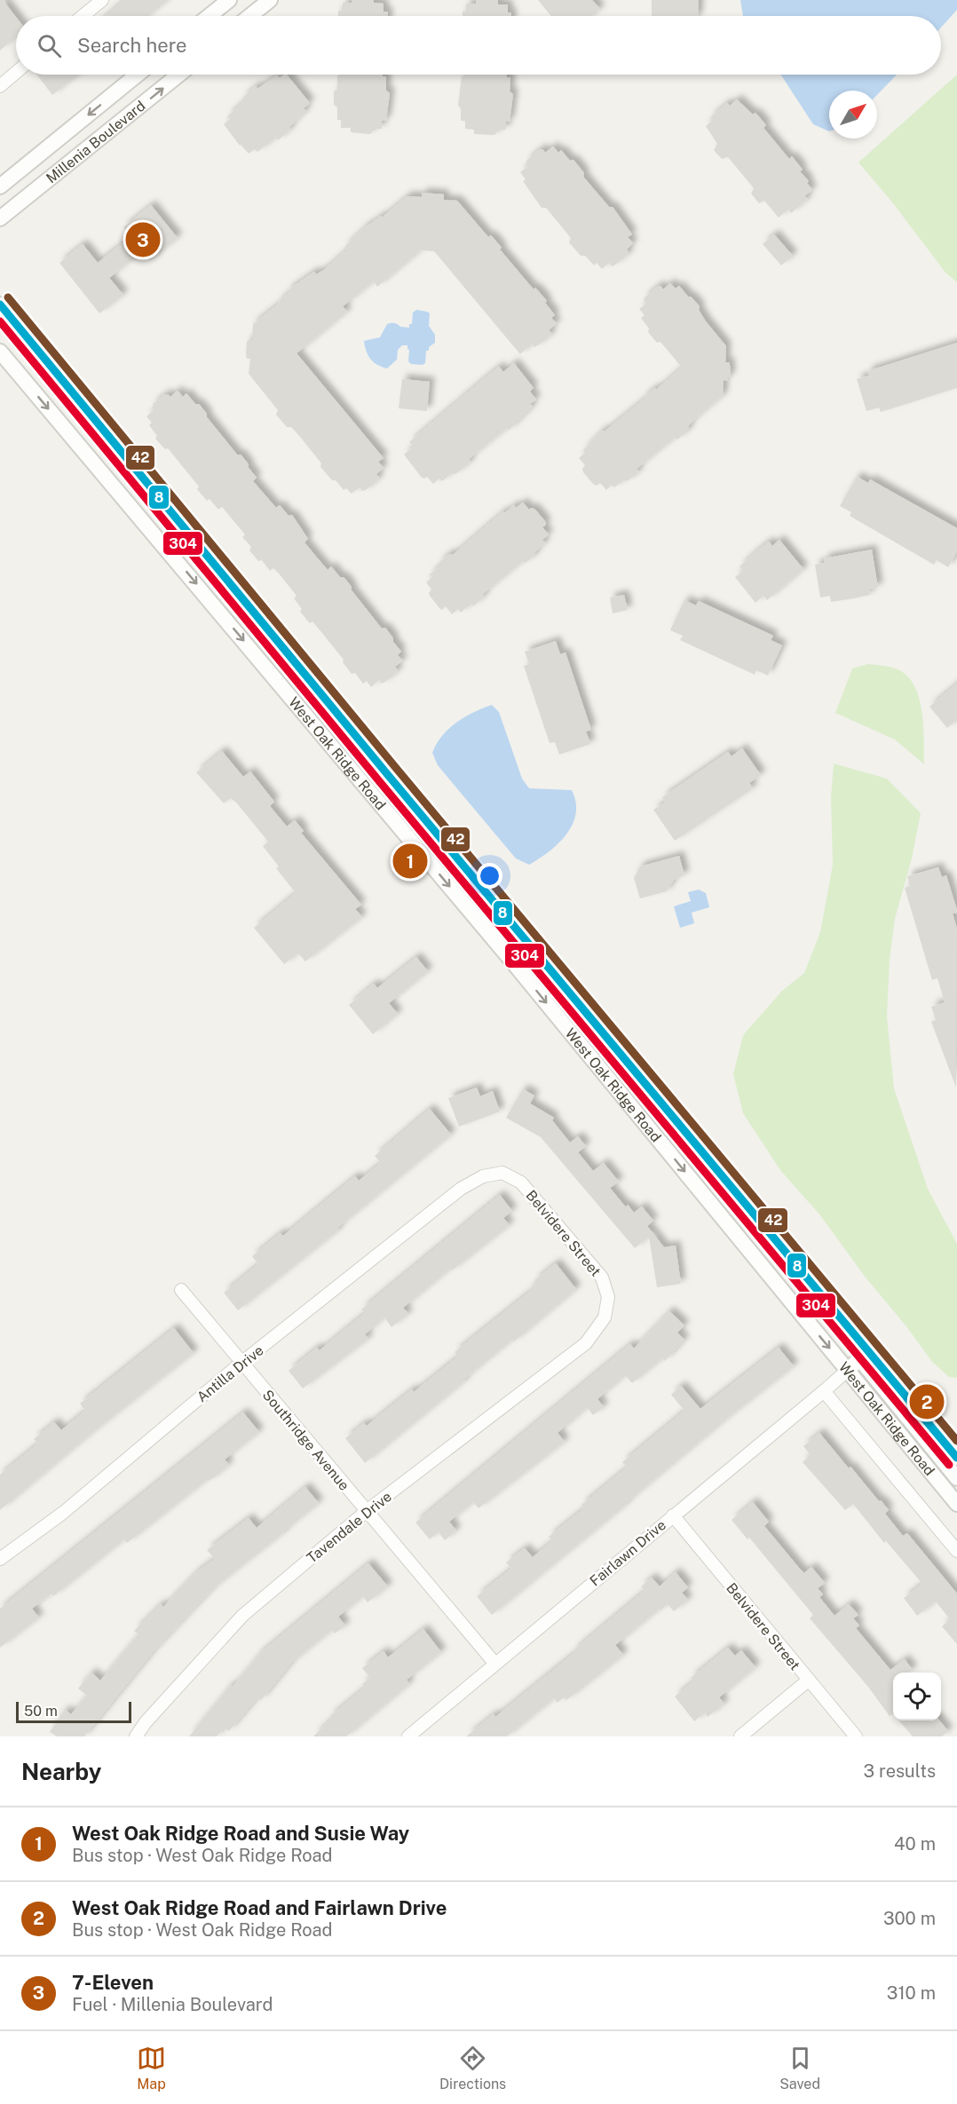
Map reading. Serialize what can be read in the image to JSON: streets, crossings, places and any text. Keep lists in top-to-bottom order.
{
  "streets": {
    "street": [
      "Millenia Boulevard",
      "West Oak Ridge Road",
      "Belvidere Street",
      "Antilla Drive",
      "Southridge Avenue",
      "Tavendale Drive",
      "Fairlawn Drive"
    ]
  },
  "crossings": [
    ["West Oak Ridge Road", "Fairlawn Drive"],
    ["Belvidere Street", "Antilla Drive"],
    ["Belvidere Street", "Tavendale Drive"],
    ["Belvidere Street", "Fairlawn Drive"],
    ["Antilla Drive", "Southridge Avenue"],
    ["Southridge Avenue", "Tavendale Drive"],
    ["Southridge Avenue", "Fairlawn Drive"]
  ],
  "lines": ["transit line 42", "transit line 8", "transit line 304"],
  "scale_bar": "50 m",
  "north": "top right",
  "page": {
    "search": "Search here",
    "pins": ["3", "1", "2"],
    "scale": "50 m",
    "heading": ["Nearby", "3 results"],
    "list": [
      {
        "mark": "1",
        "name": "West Oak Ridge Road and Susie Way",
        "note": "Bus stop · West Oak Ridge Road",
        "value": "40 m"
      },
      {
        "mark": "2",
        "name": "West Oak Ridge Road and Fairlawn Drive",
        "note": "Bus stop · West Oak Ridge Road",
        "value": "300 m"
      },
      {
        "mark": "3",
        "name": "7-Eleven",
        "note": "Fuel · Millenia Boulevard",
        "value": "310 m"
      }
    ],
    "nav": ["Map", "Directions", "Saved"]
  }
}
